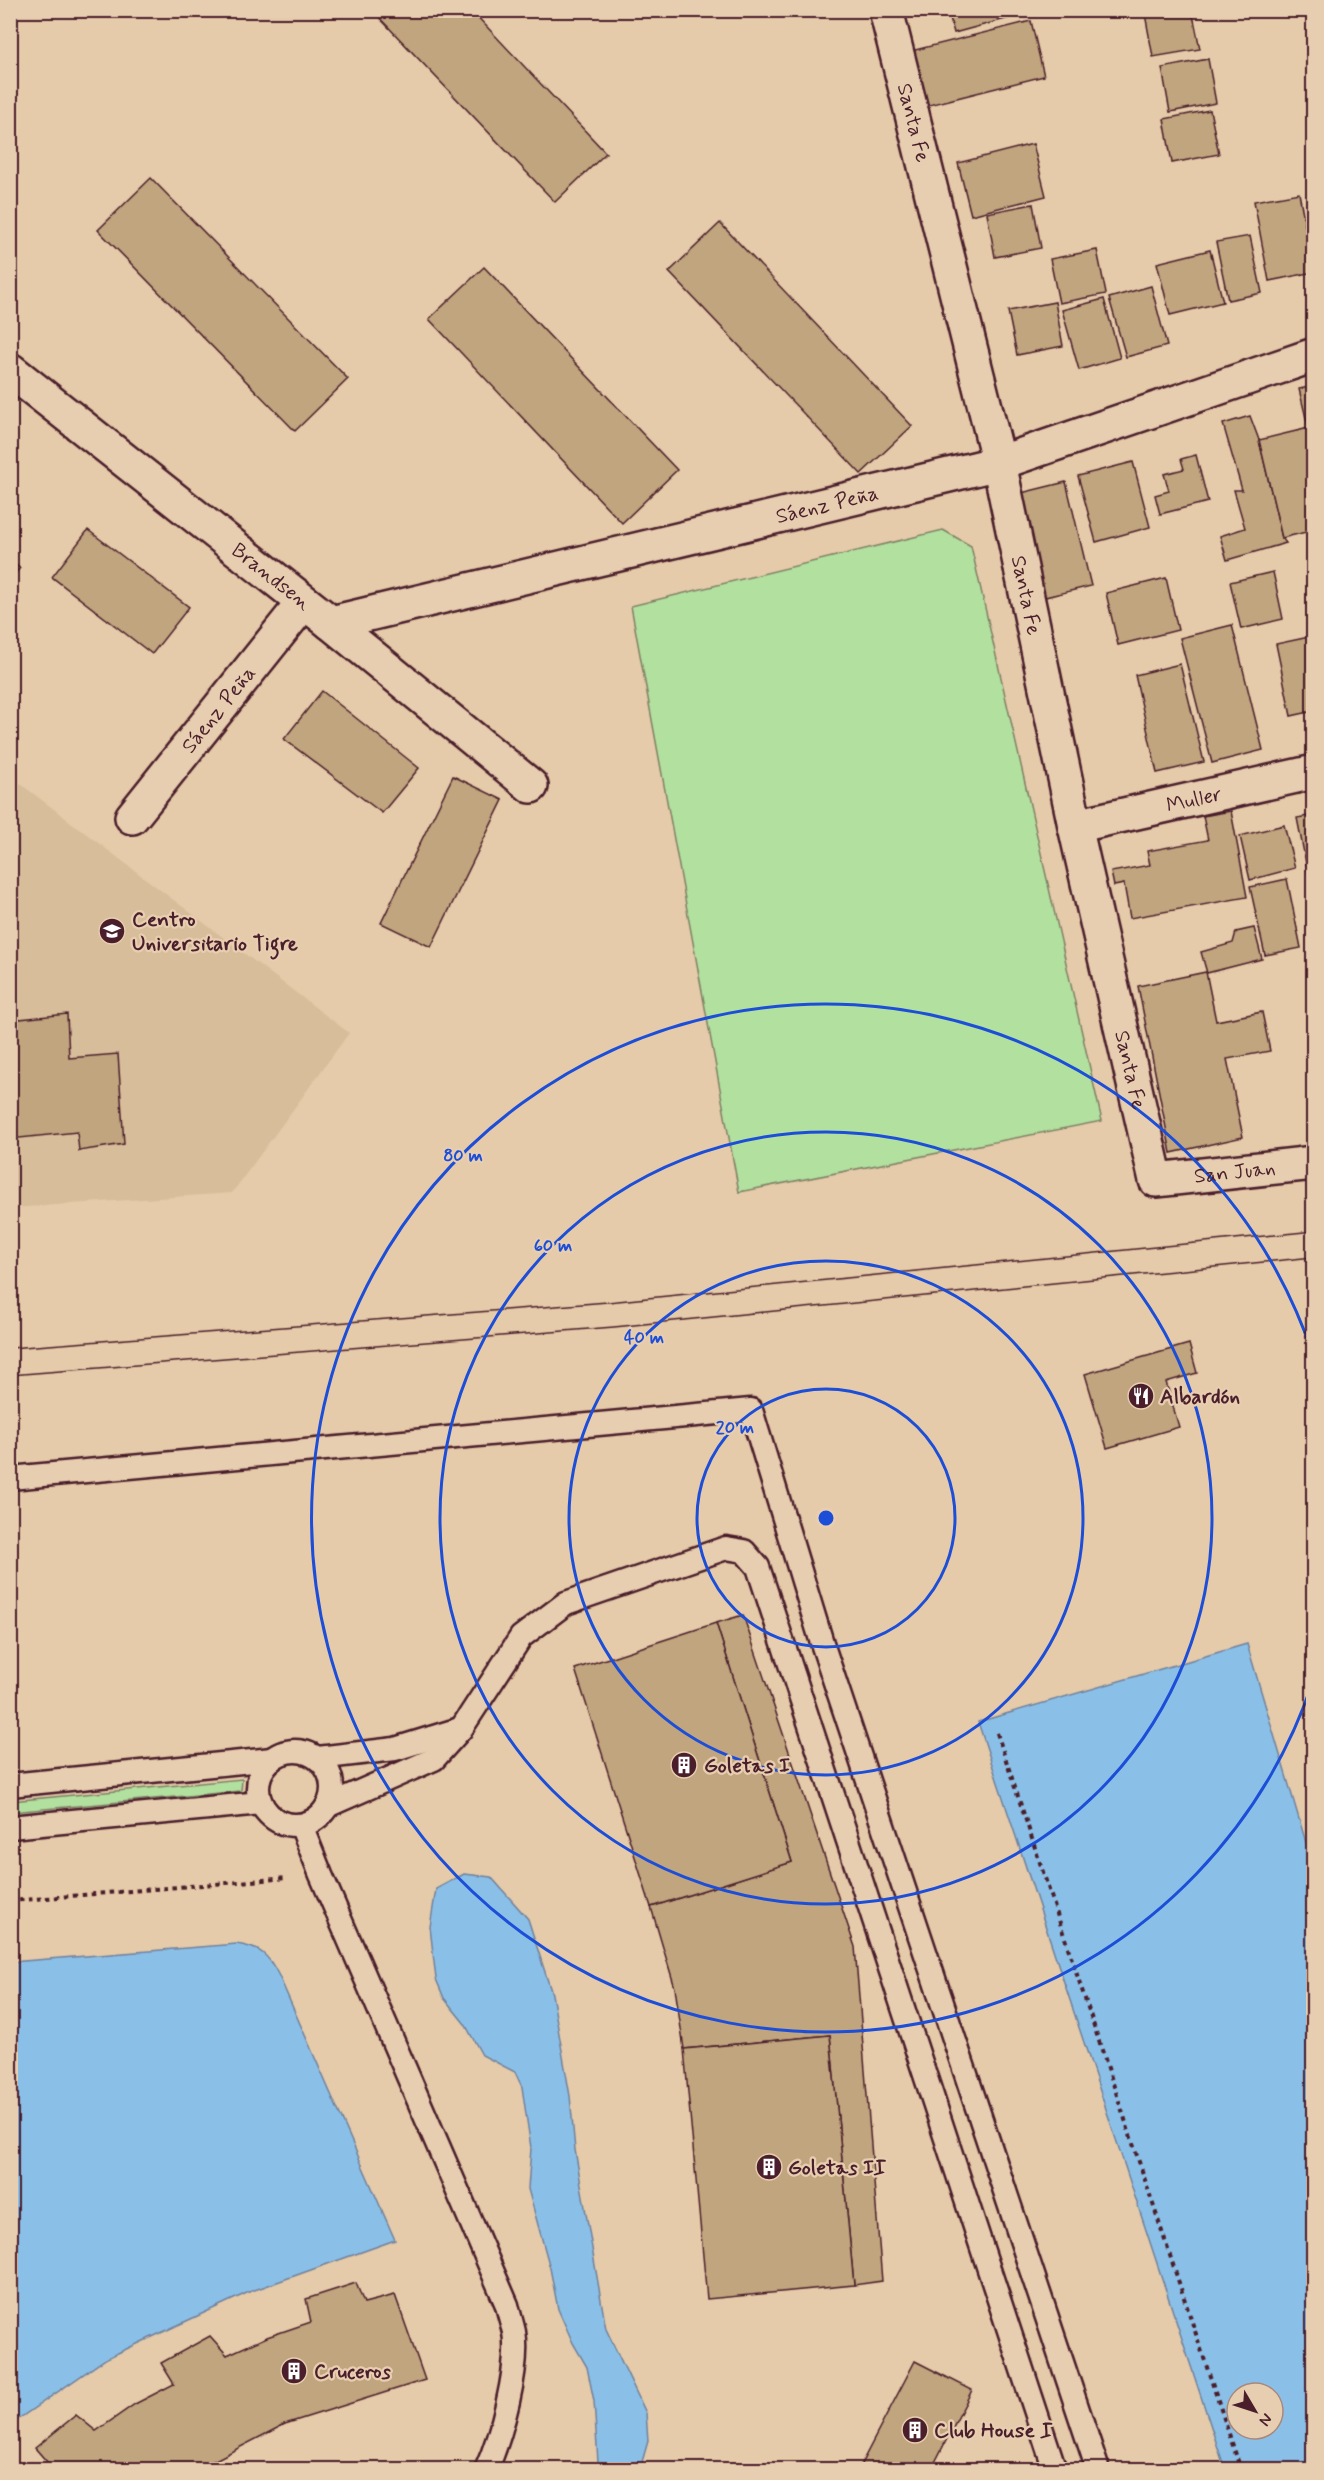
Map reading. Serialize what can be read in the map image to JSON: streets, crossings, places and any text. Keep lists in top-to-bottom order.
{
  "streets": {
    "street": [
      "Santa Fe",
      "Sáenz Peña",
      "Brandsen",
      "Muller",
      "San Juan"
    ]
  },
  "crossings": [
    ["Santa Fe", "Sáenz Peña"],
    ["Santa Fe", "Muller"],
    ["Santa Fe", "San Juan"],
    ["Sáenz Peña", "Brandsen"]
  ],
  "places": {
    "school or university": ["Centro Universitario Tigre"],
    "restaurant": ["Albardón"],
    "building": [
      "Goletas I",
      "Goletas II",
      "Cruceros",
      "Club House I"
    ]
  },
  "north": "bottom right",
  "rings": [
    "80 m",
    "60 m",
    "40 m",
    "20 m"
  ]
}
